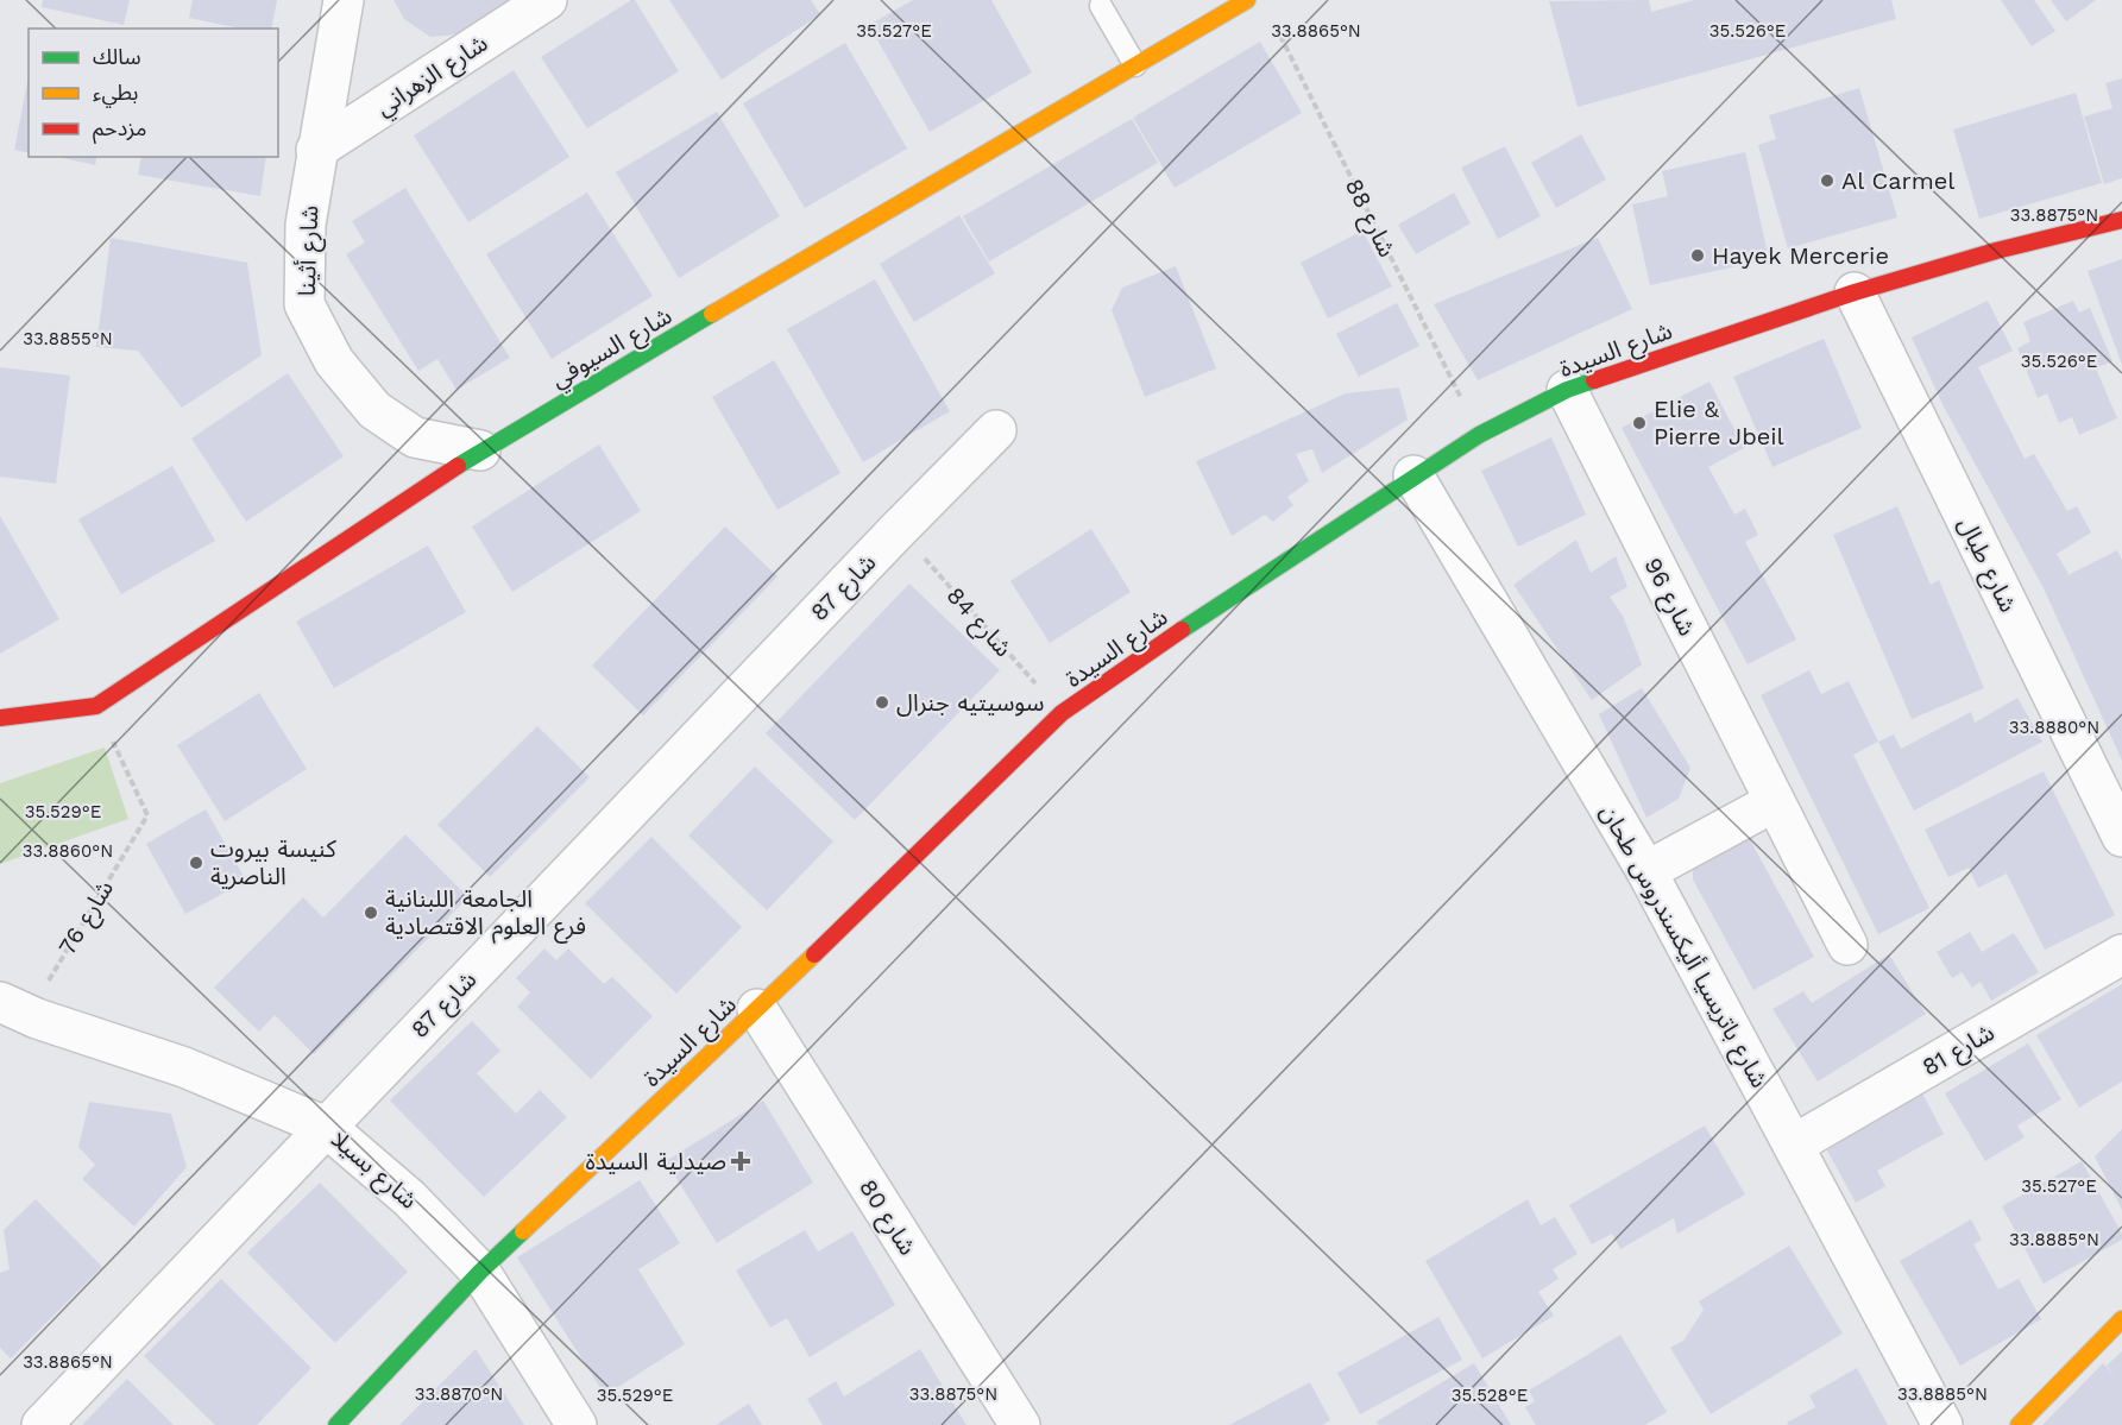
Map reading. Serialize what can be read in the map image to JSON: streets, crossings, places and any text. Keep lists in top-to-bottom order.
{
  "streets": {
    "street": [
      "شارع الزهراني",
      "شارع أثينا",
      "شارع السيوفي",
      "شارع السيدة",
      "شارع طبال",
      "شارع 87",
      "شارع 96",
      "شارع باتريسيا أليكسندروس طحان",
      "شارع 81",
      "شارع بسيلا",
      "شارع 80"
    ],
    "path": ["شارع 88", "شارع 84", "شارع 76"]
  },
  "crossings": [
    ["شارع الزهراني", "شارع أثينا"],
    ["شارع 88", "شارع السيدة"],
    ["شارع أثينا", "شارع السيوفي"],
    ["شارع السيوفي", "شارع 76"],
    ["شارع السيدة", "شارع طبال"],
    ["شارع السيدة", "شارع 96"],
    ["شارع السيدة", "شارع 84"],
    ["شارع السيدة", "شارع باتريسيا أليكسندروس طحان"],
    ["شارع السيدة", "شارع بسيلا"],
    ["شارع السيدة", "شارع 80"],
    ["شارع 87", "شارع 84"],
    ["شارع 87", "شارع بسيلا"],
    ["شارع باتريسيا أليكسندروس طحان", "شارع 81"]
  ],
  "places": {
    "other": [
      "Al Carmel",
      "Hayek Mercerie",
      "Elie & Pierre Jbeil",
      "سوسيتيه جنرال",
      "كنيسة بيروت الناصرية",
      "الجامعة اللبنانية فرع العلوم الاقتصادية"
    ],
    "health": ["صيدلية السيدة"]
  },
  "legend": ["سالك", "بطيء", "مزدحم"],
  "coordinates": [
    "35.527°E",
    "35.526°E",
    "33.8865°N",
    "33.8875°N",
    "33.8855°N",
    "33.8880°N",
    "35.529°E",
    "33.8860°N",
    "33.8885°N",
    "33.8870°N",
    "35.528°E"
  ]
}
